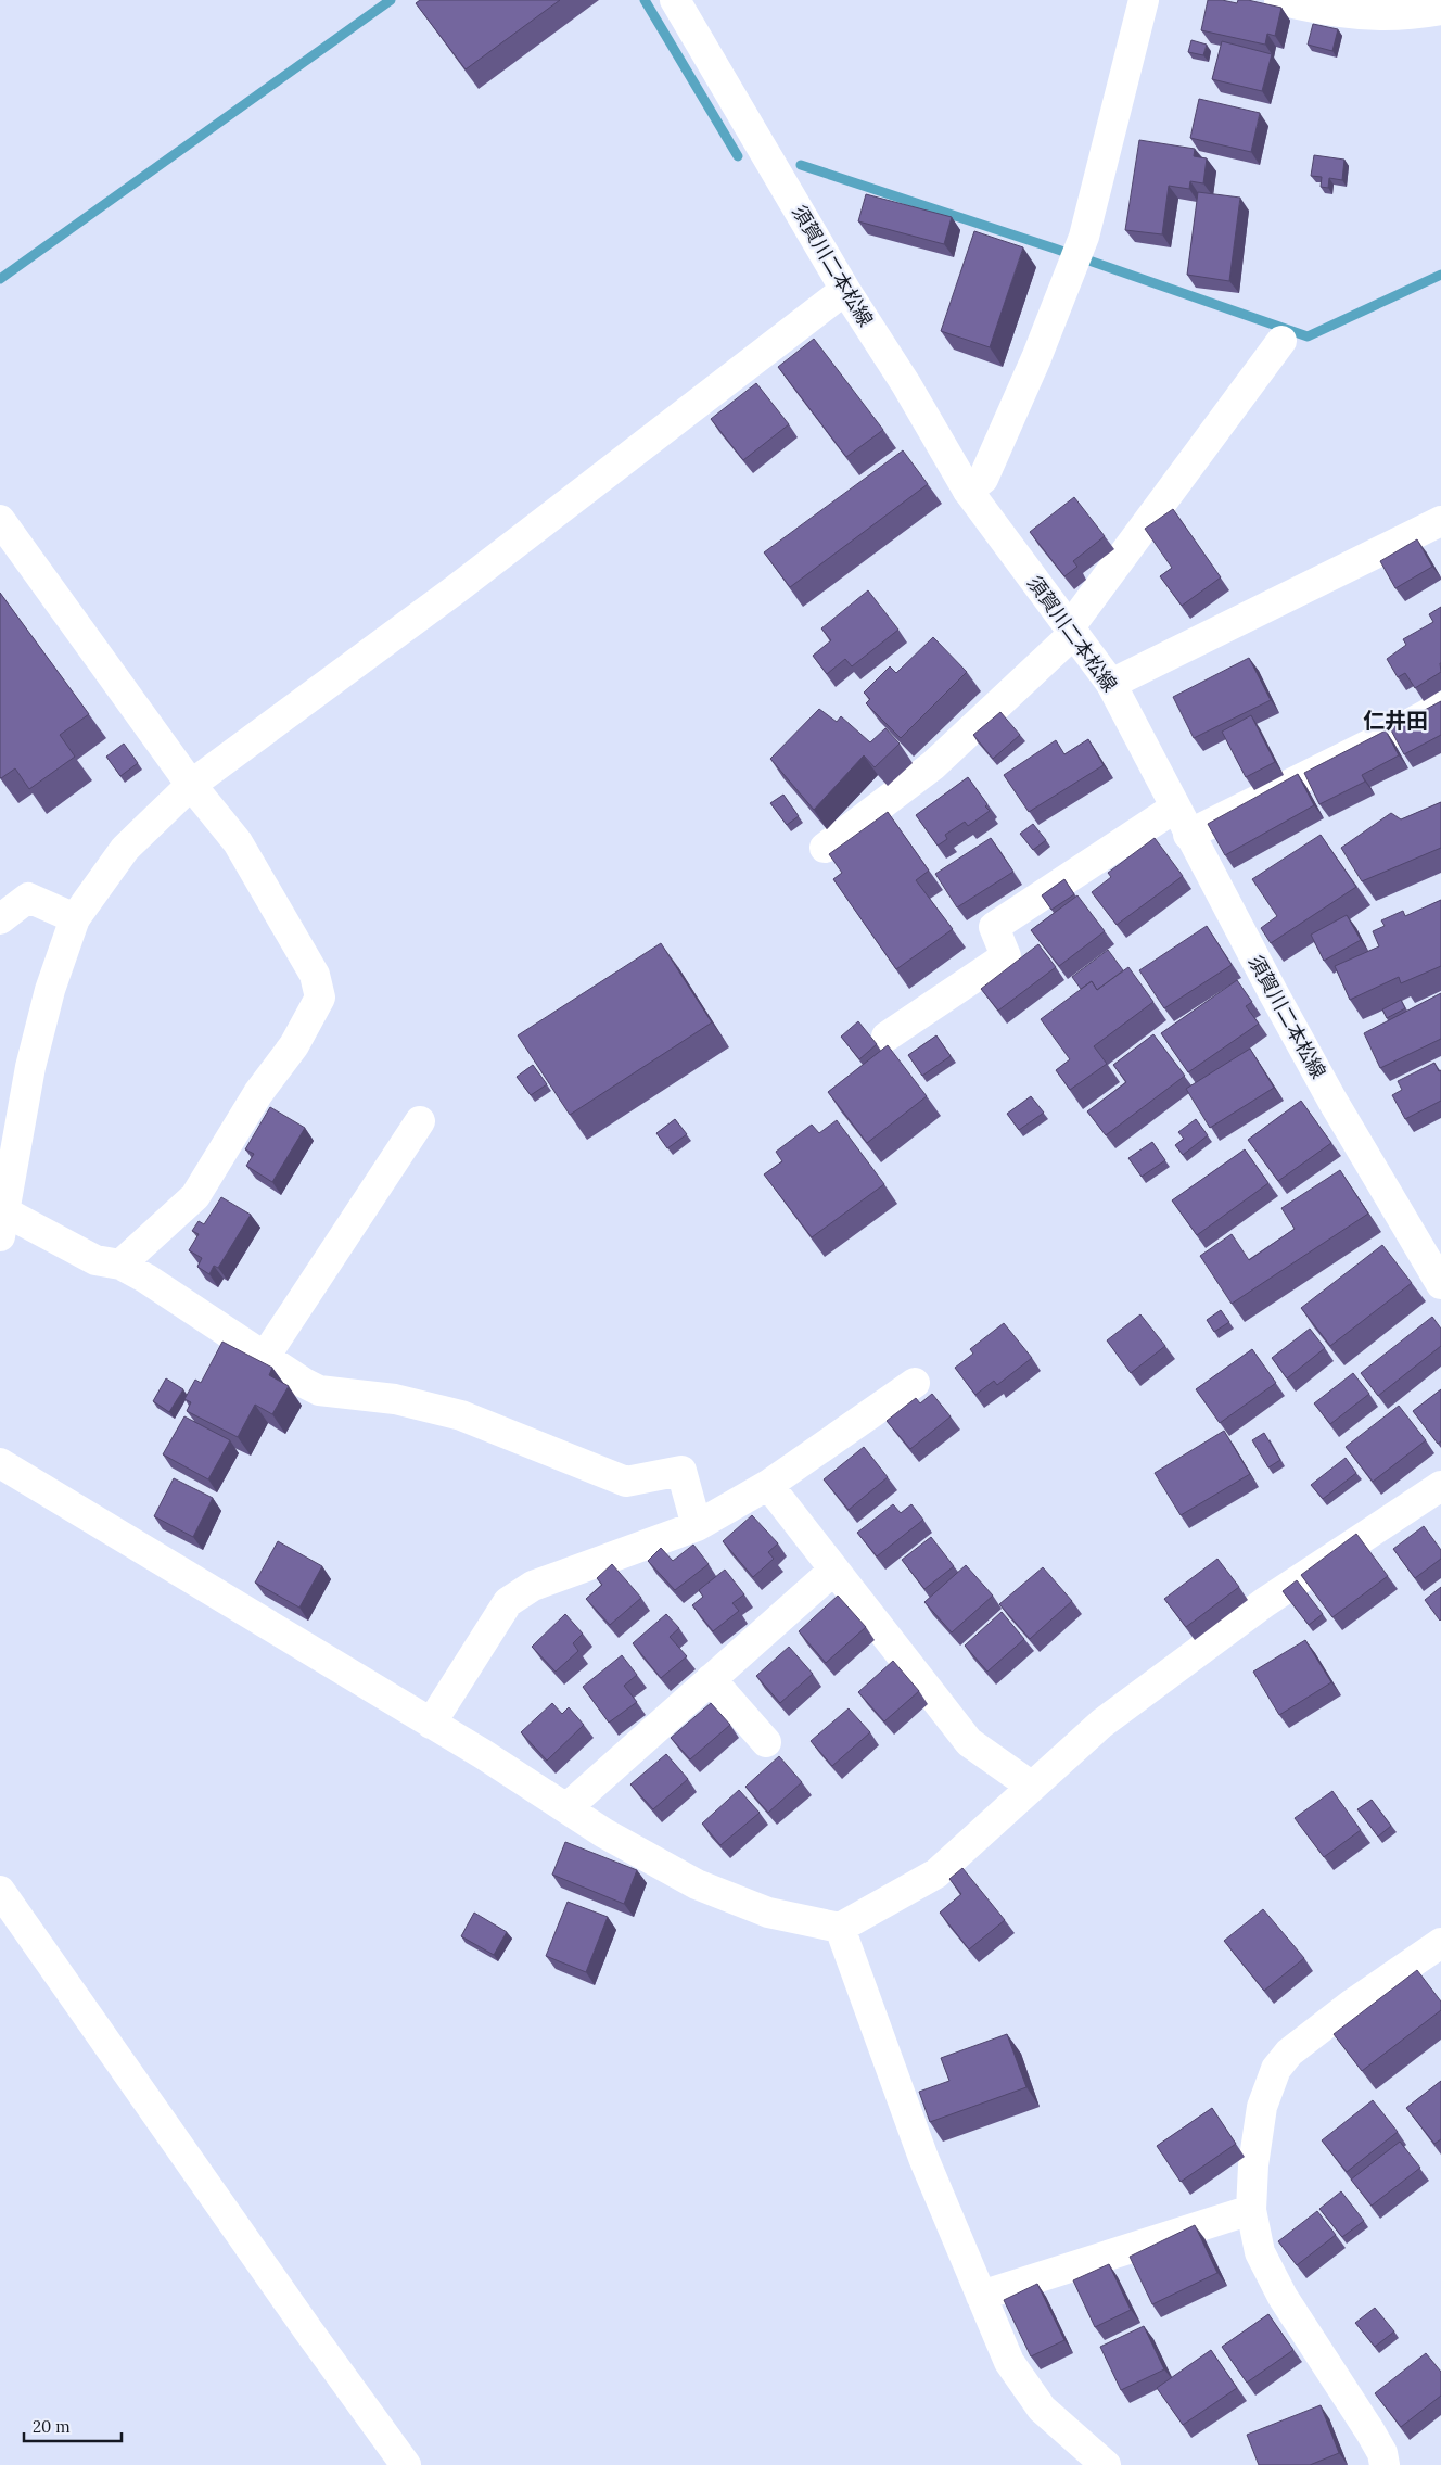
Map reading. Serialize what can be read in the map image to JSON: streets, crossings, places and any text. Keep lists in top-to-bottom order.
{
  "streets": {
    "street": ["須賀川二本松線"]
  },
  "districts": ["仁井田"],
  "scale_bar": "20 m"
}
